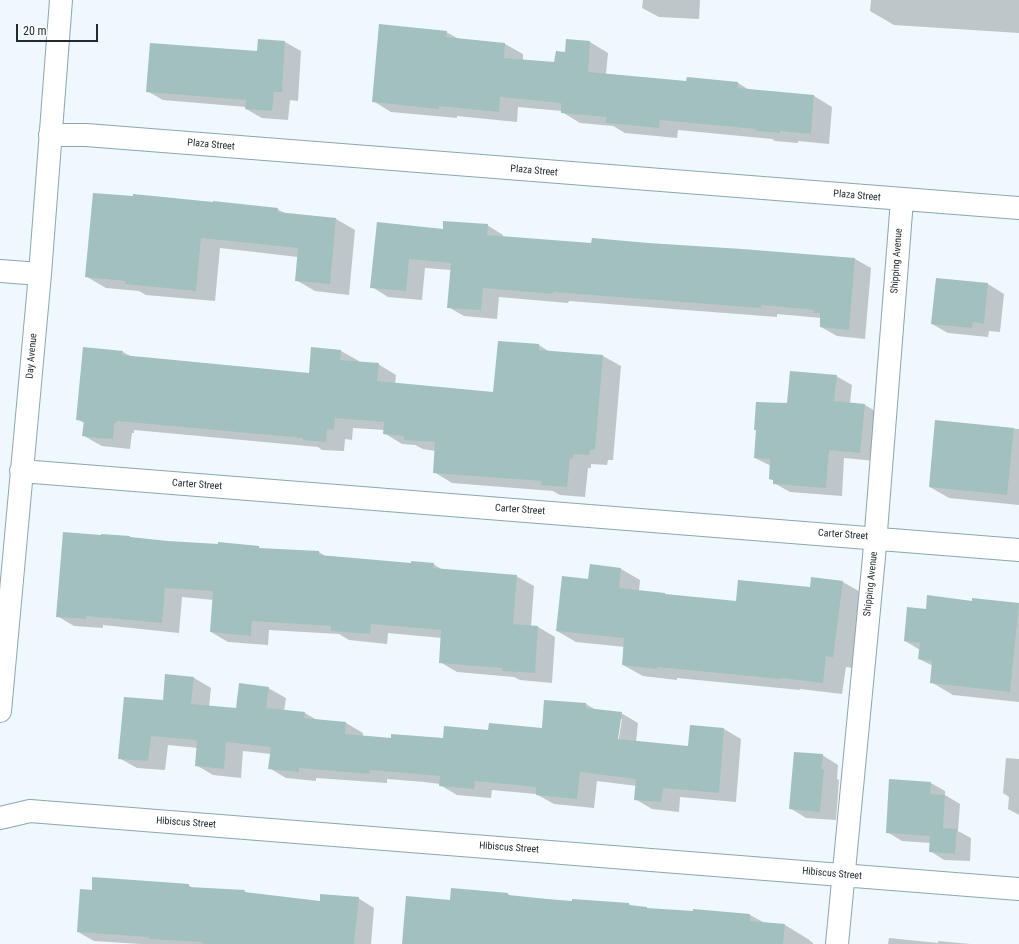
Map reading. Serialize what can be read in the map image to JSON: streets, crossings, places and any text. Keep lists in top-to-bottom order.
{
  "streets": {
    "street": [
      "Plaza Street",
      "Shipping Avenue",
      "Day Avenue",
      "Carter Street",
      "Hibiscus Street"
    ]
  },
  "crossings": [
    ["Plaza Street", "Shipping Avenue"],
    ["Plaza Street", "Day Avenue"],
    ["Shipping Avenue", "Carter Street"],
    ["Shipping Avenue", "Hibiscus Street"],
    ["Day Avenue", "Carter Street"]
  ],
  "scale_bar": "20 m"
}
